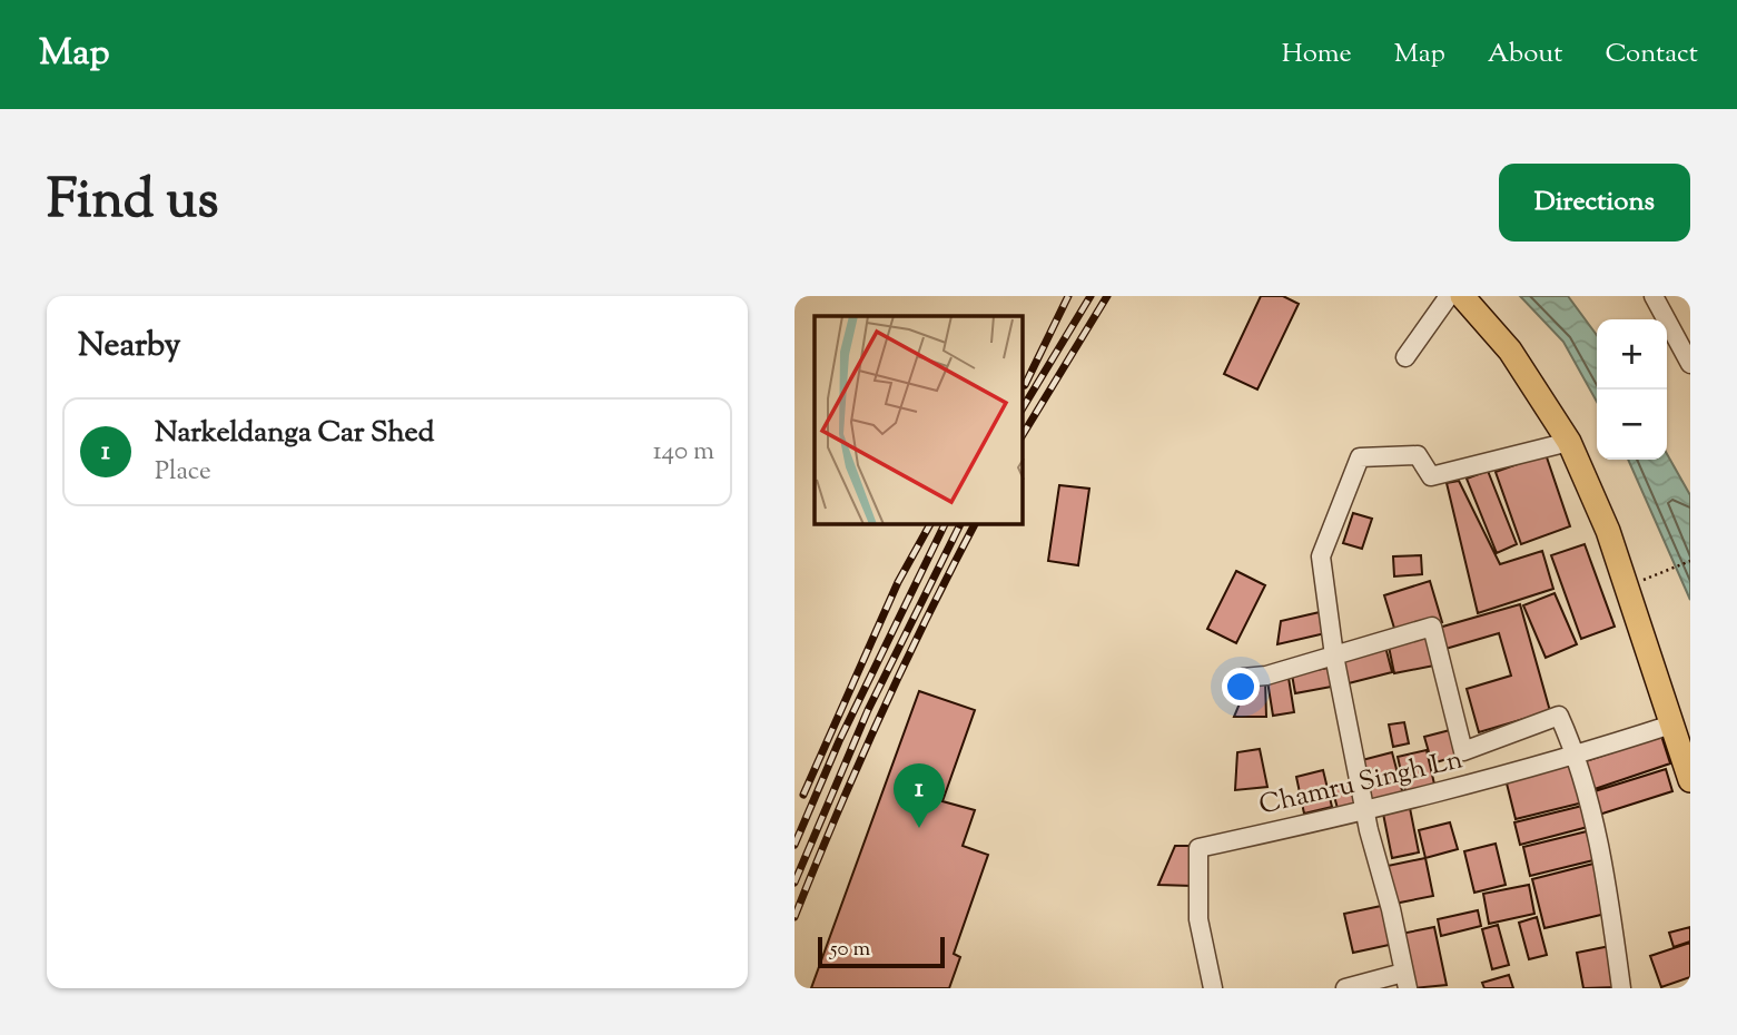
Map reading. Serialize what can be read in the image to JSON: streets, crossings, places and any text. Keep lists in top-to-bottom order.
{
  "streets": {
    "street": ["Chamru Singh Ln"]
  },
  "scale_bar": "50 m",
  "page": {
    "header": "Map",
    "nav": [
      "Home",
      "Map",
      "About",
      "Contact"
    ],
    "title": "Find us",
    "buttons": "Directions",
    "heading": "Nearby",
    "map_buttons": ["+", "−"],
    "list": [
      {
        "mark": "1",
        "name": "Narkeldanga Car Shed",
        "note": "Place",
        "value": "140 m"
      }
    ],
    "pins": "1",
    "scale": "50 m"
  }
}
